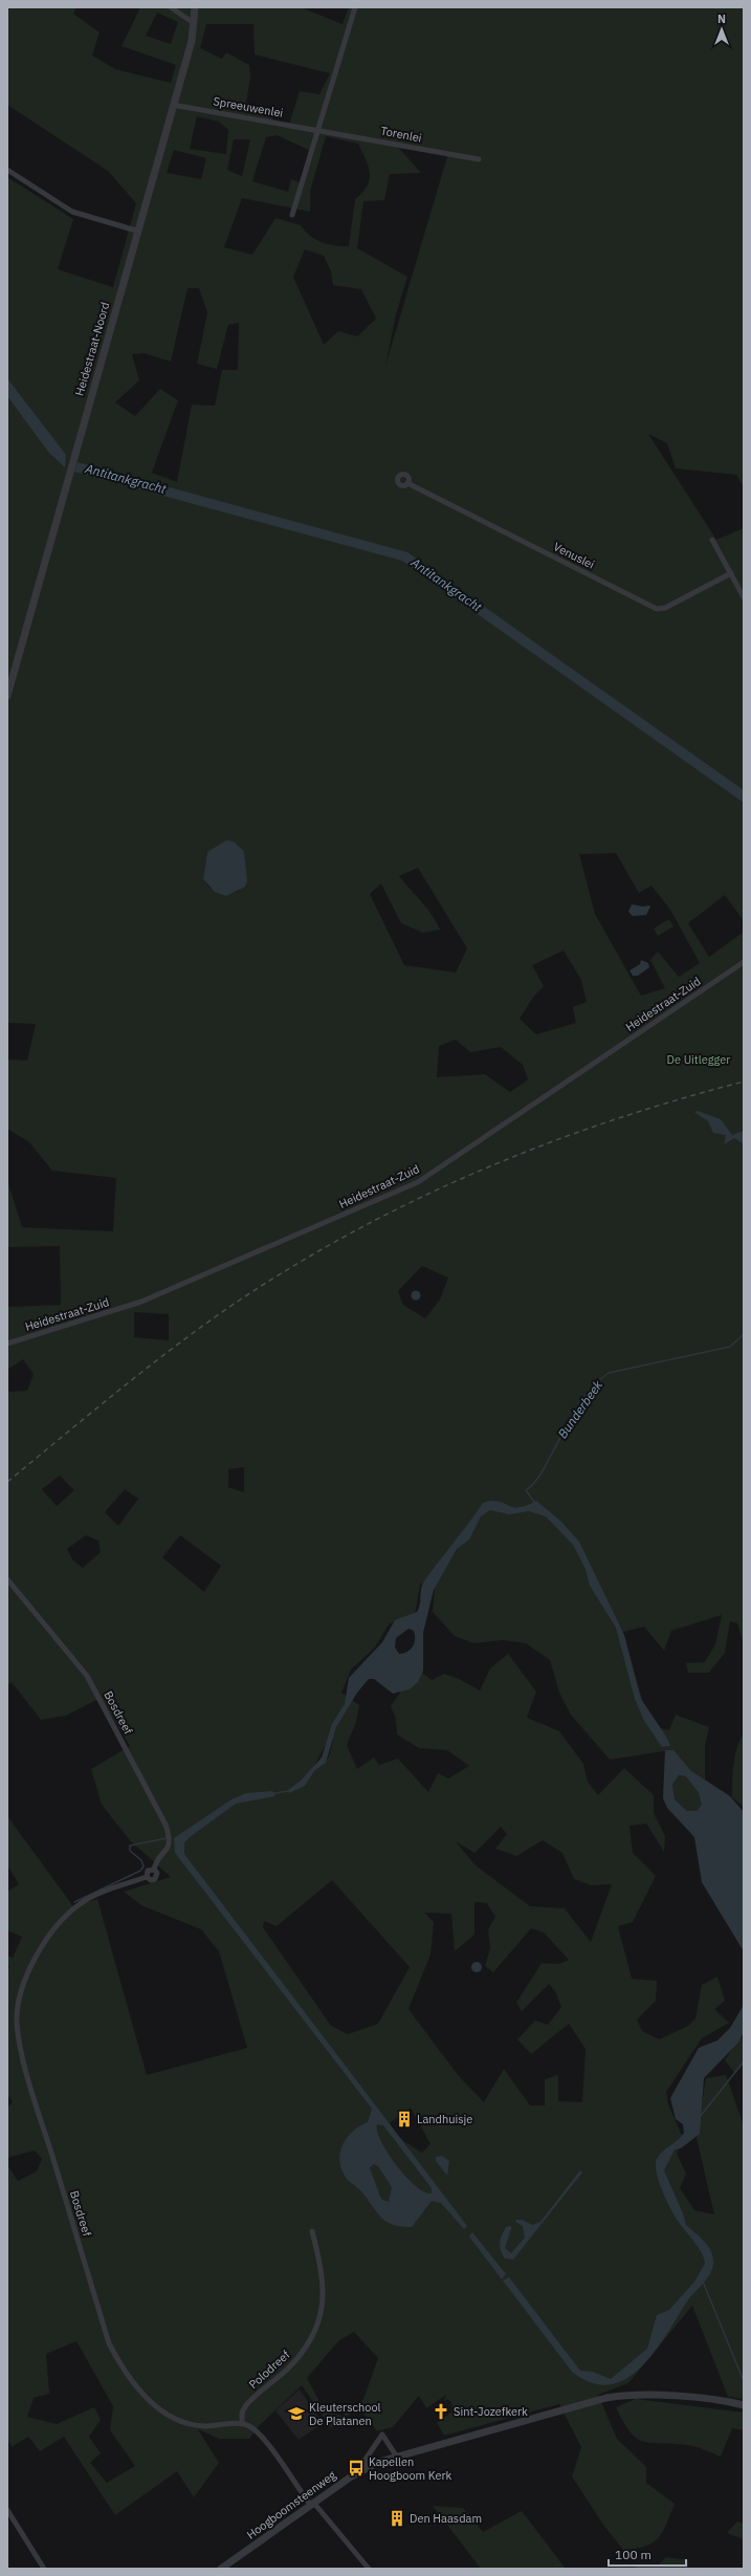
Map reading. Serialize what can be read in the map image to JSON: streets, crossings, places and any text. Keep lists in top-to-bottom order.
{
  "streets": {
    "street": [
      "Spreeuwenlei",
      "Torenlei",
      "Heidestraat-Noord",
      "Venuslei",
      "Heidestraat-Zuid",
      "Bosdreef",
      "Polodreef",
      "Hoogboomsteenweg"
    ]
  },
  "crossings": [
    ["Spreeuwenlei", "Torenlei"],
    ["Spreeuwenlei", "Heidestraat-Noord"],
    ["Bosdreef", "Polodreef"]
  ],
  "water": ["Antitankgracht", "Bunderbeek"],
  "parks": ["De Uitlegger"],
  "places": {
    "building": ["Landhuisje", "Den Haasdam"],
    "church": ["Sint-Jozefkerk"],
    "school or university": ["Kleuterschool De Platanen"],
    "bus stop": ["Kapellen Hoogboom Kerk"]
  },
  "scale_bar": "100 m",
  "north": "top"
}
